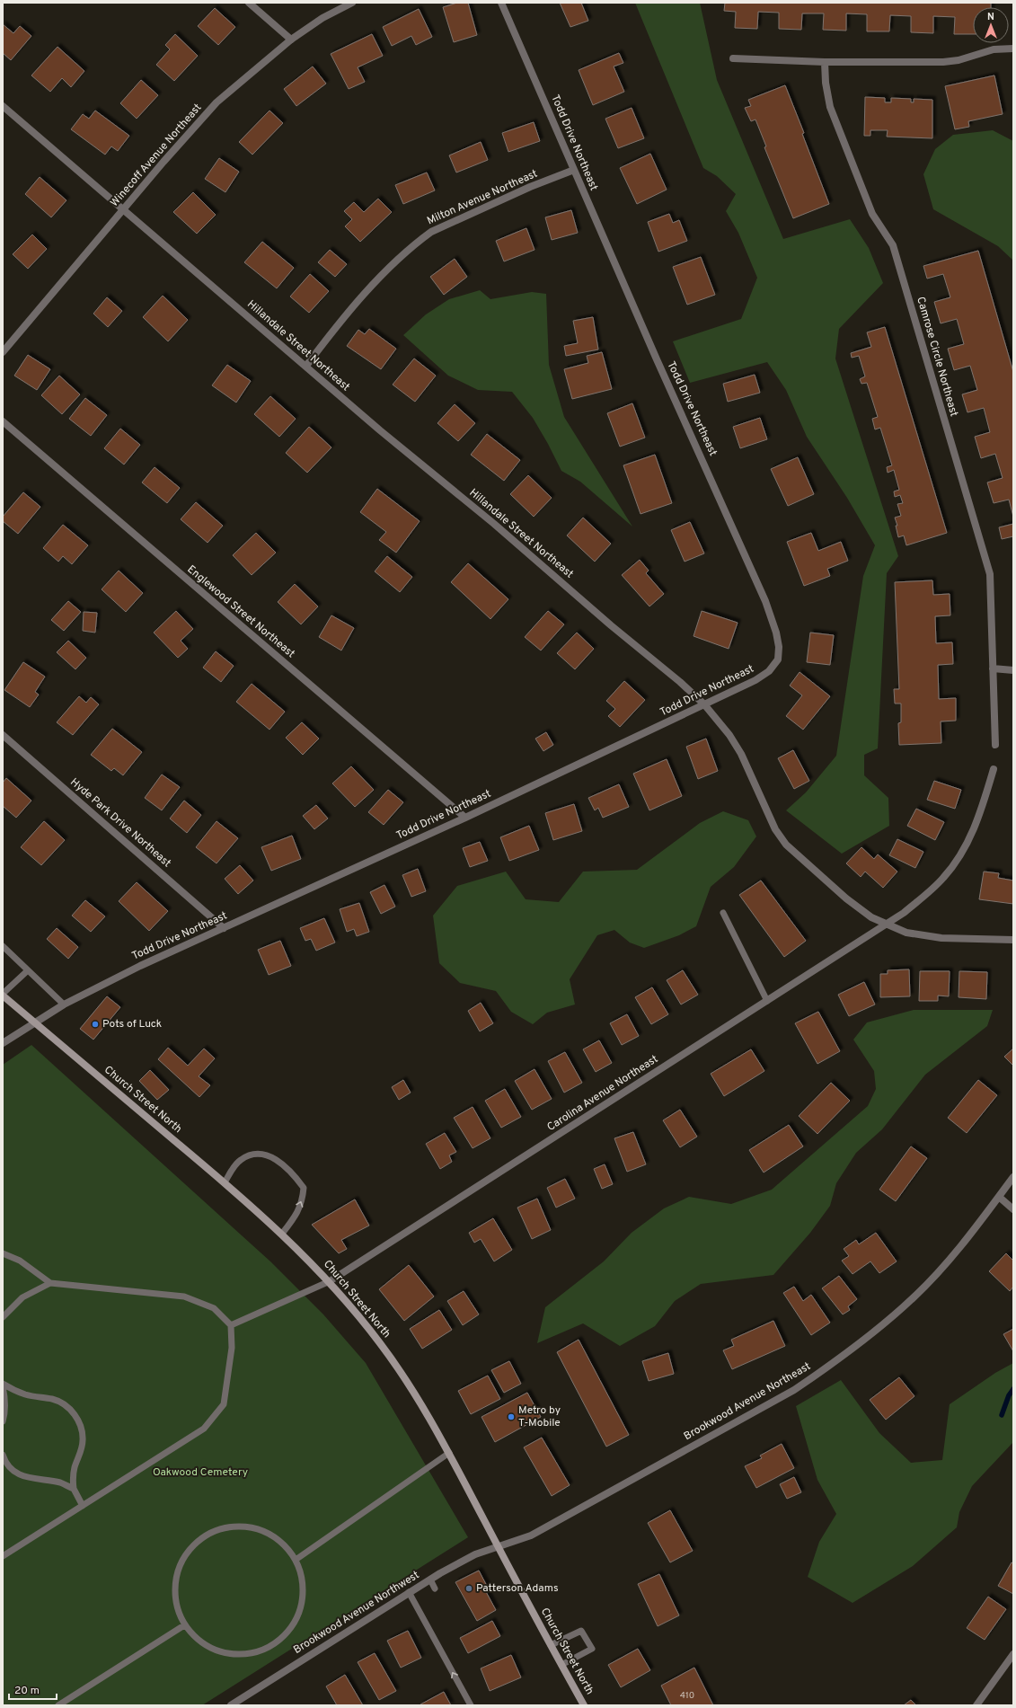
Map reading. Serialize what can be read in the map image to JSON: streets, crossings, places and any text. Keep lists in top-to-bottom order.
{
  "streets": {
    "main road": ["Church Street North"],
    "street": [
      "Todd Drive Northeast",
      "Winecoff Avenue Northeast",
      "Milton Avenue Northeast",
      "Hillandale Street Northeast",
      "Camrose Circle Northeast",
      "Englewood Street Northeast",
      "Hyde Park Drive Northeast",
      "Carolina Avenue Northeast",
      "Brookwood Avenue Northeast",
      "Brookwood Avenue Northwest"
    ]
  },
  "crossings": [
    ["Todd Drive Northeast", "Milton Avenue Northeast"],
    ["Todd Drive Northeast", "Hillandale Street Northeast"],
    ["Todd Drive Northeast", "Englewood Street Northeast"],
    ["Todd Drive Northeast", "Hyde Park Drive Northeast"],
    ["Todd Drive Northeast", "Church Street North"],
    ["Winecoff Avenue Northeast", "Hillandale Street Northeast"],
    ["Milton Avenue Northeast", "Hillandale Street Northeast"],
    ["Hillandale Street Northeast", "Carolina Avenue Northeast"],
    ["Carolina Avenue Northeast", "Church Street North"],
    ["Church Street North", "Brookwood Avenue Northeast"],
    ["Church Street North", "Brookwood Avenue Northwest"],
    ["Brookwood Avenue Northeast", "Brookwood Avenue Northwest"]
  ],
  "parks": ["Oakwood Cemetery"],
  "places": ["Pots of Luck", "Metro by T-Mobile", "Patterson Adams"],
  "house_numbers": ["410"],
  "scale_bar": "20 m",
  "north": "top"
}
